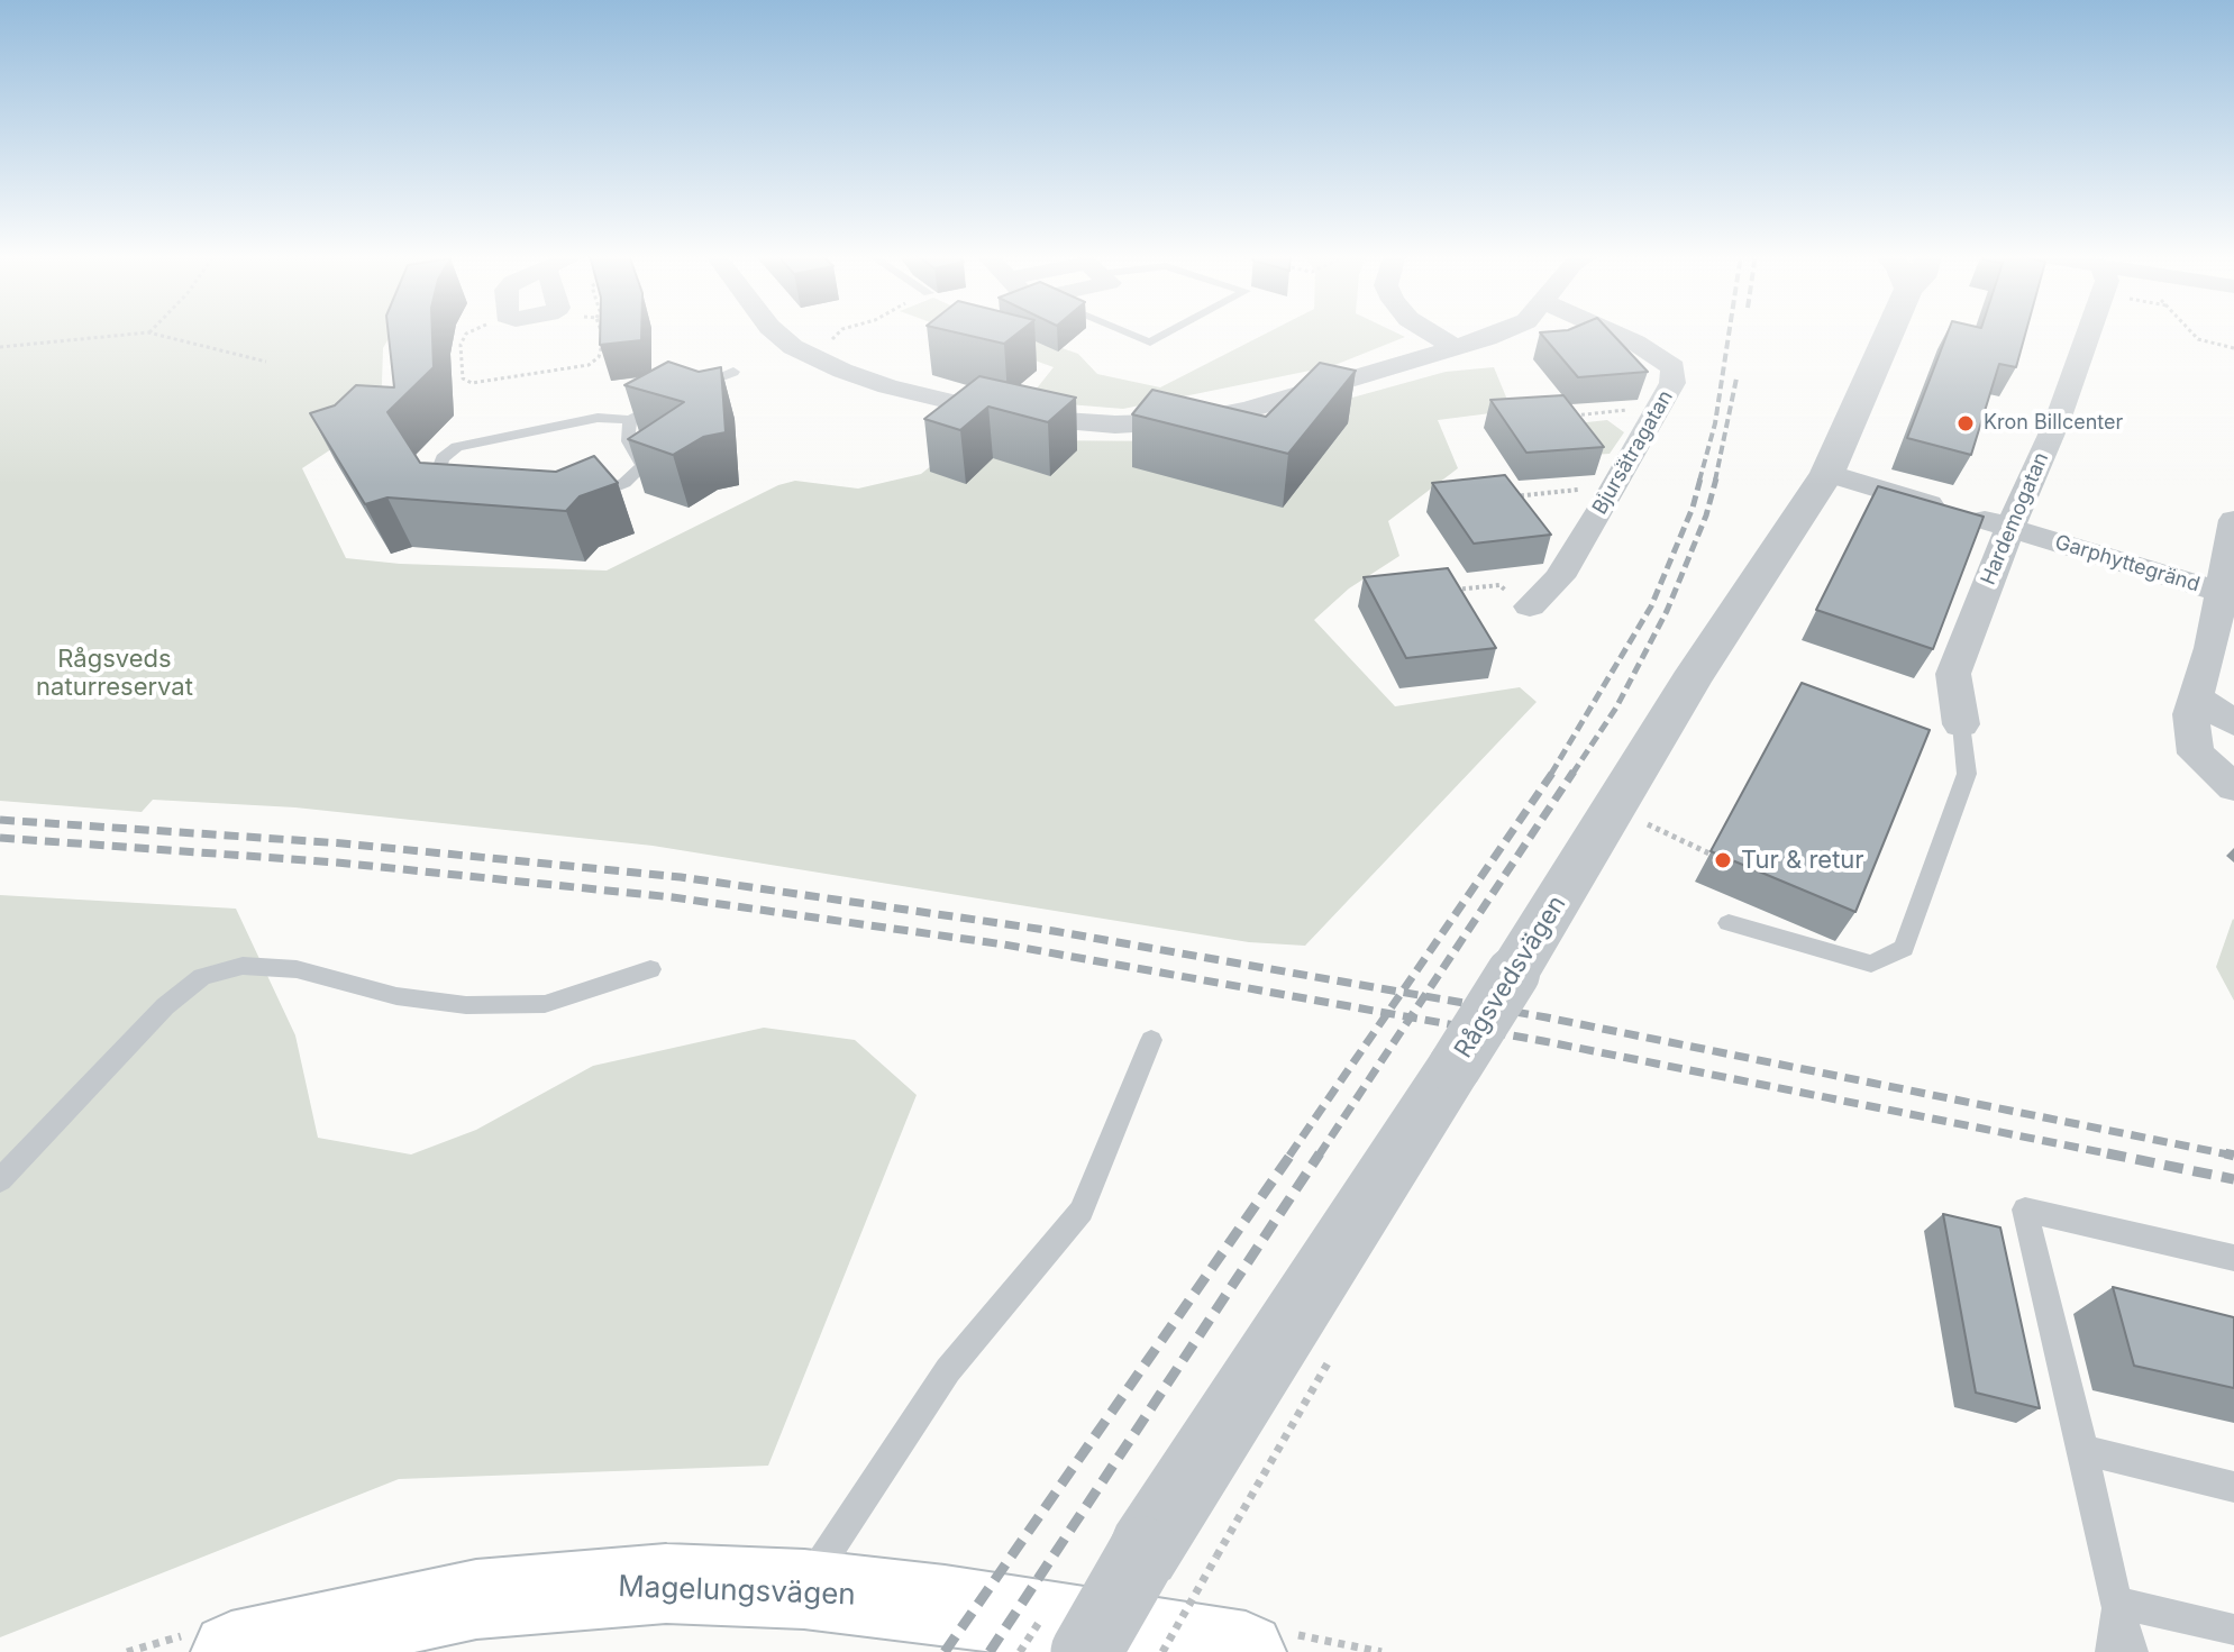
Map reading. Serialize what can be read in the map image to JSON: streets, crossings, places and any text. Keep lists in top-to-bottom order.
{
  "streets": {
    "main road": ["Magelungsvägen"],
    "street": [
      "Bjursätragatan",
      "Hardemogatan",
      "Garphyttegränd",
      "Rågsvedsvägen"
    ]
  },
  "crossings": [
    ["Hardemogatan", "Garphyttegränd"],
    ["Garphyttegränd", "Rågsvedsvägen"]
  ],
  "parks": ["Rågsveds naturreservat"],
  "places": ["Kron Billcenter", "Tur & retur"]
}
